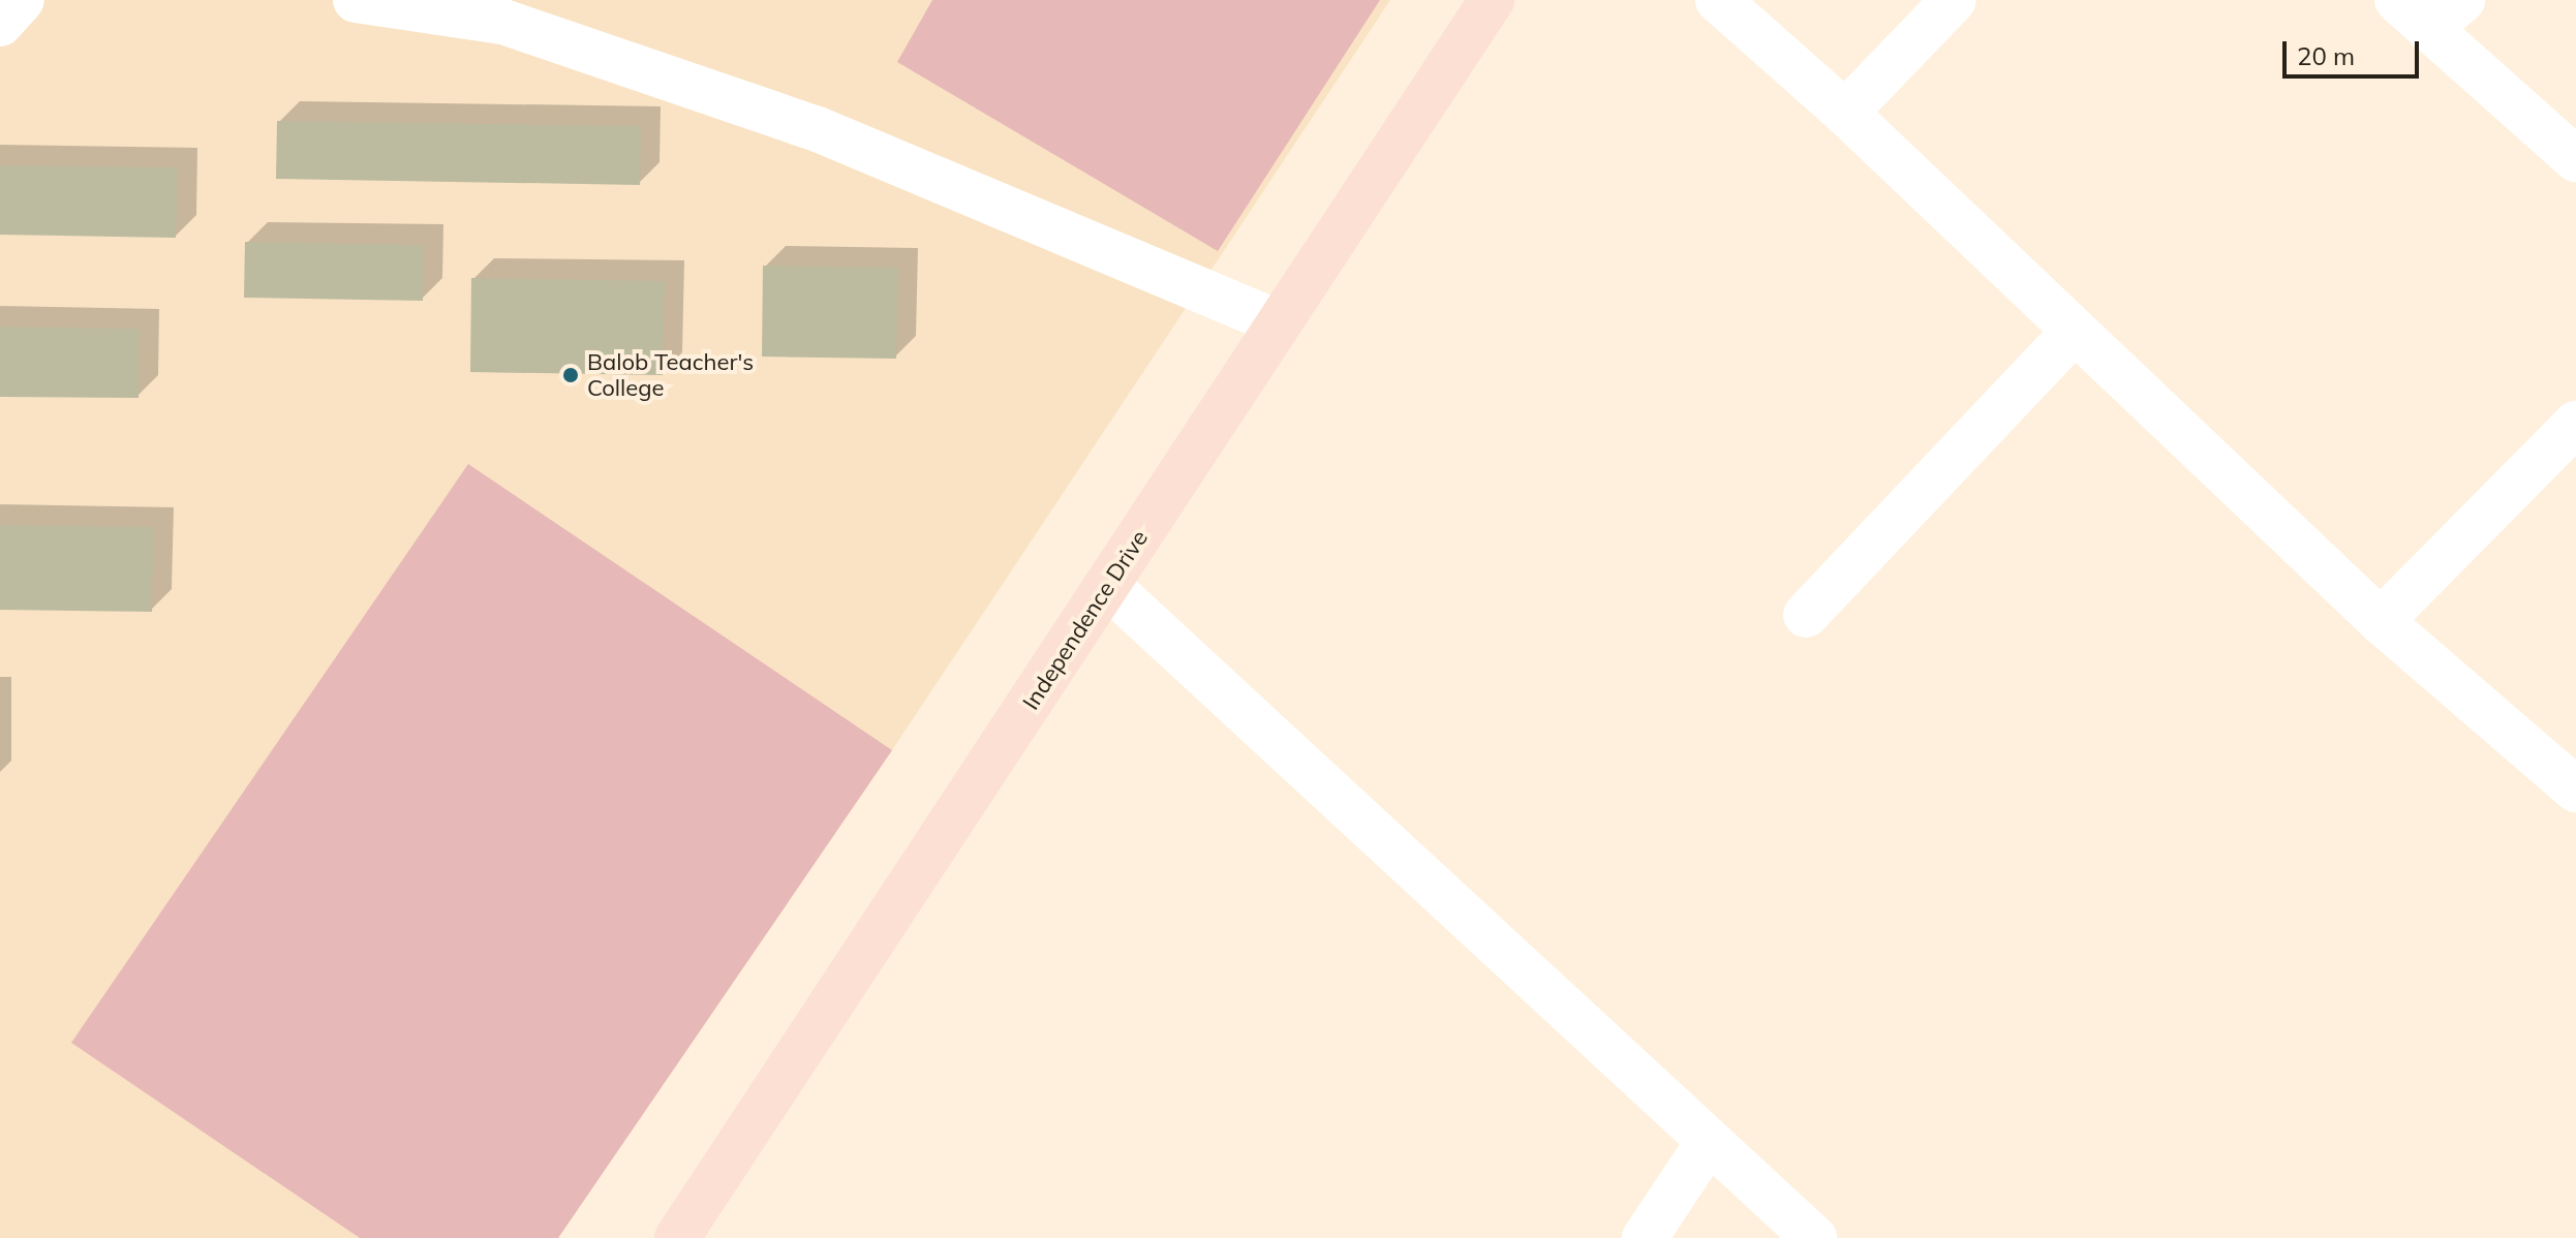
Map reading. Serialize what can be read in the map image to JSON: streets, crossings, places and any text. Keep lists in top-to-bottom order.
{
  "streets": {
    "main road": ["Independence Drive"]
  },
  "places": ["Balob Teacher's College"],
  "scale_bar": "20 m"
}
